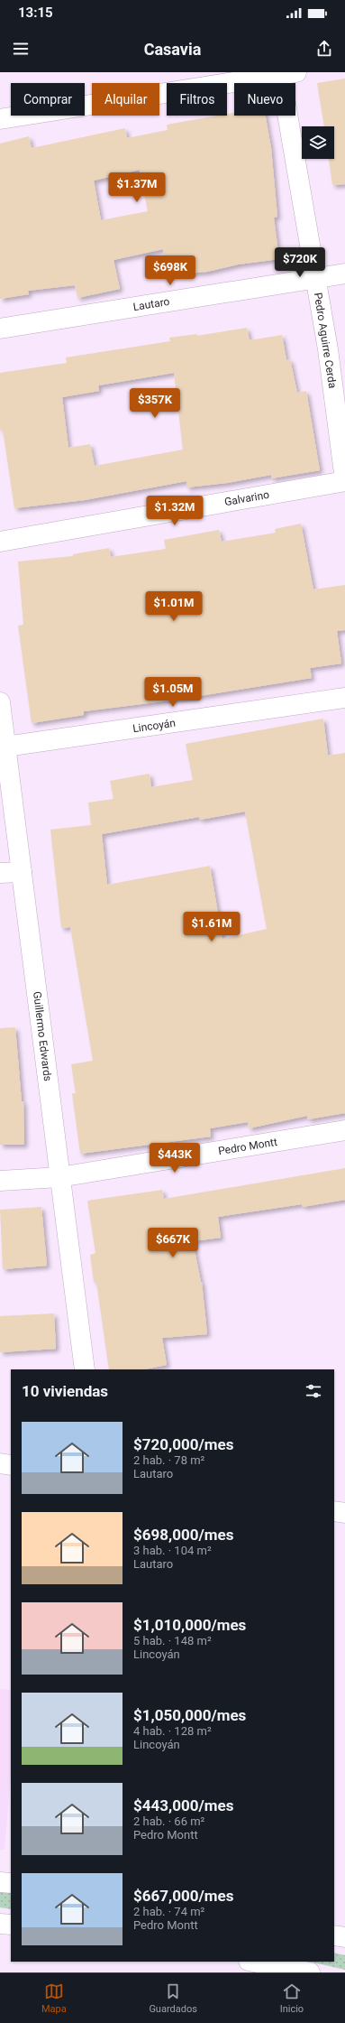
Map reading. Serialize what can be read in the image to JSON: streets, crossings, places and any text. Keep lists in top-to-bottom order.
{
  "streets": {
    "street": [
      "Lautaro",
      "Pedro Aguirre Cerda",
      "Galvarino",
      "Lincoyán",
      "Guillermo Edwards",
      "Pedro Montt"
    ]
  },
  "crossings": [
    ["Lautaro", "Pedro Aguirre Cerda"],
    ["Pedro Aguirre Cerda", "Galvarino"],
    ["Lincoyán", "Guillermo Edwards"],
    ["Guillermo Edwards", "Pedro Montt"]
  ],
  "page": {
    "status": "13:15",
    "header": "Casavia",
    "chip": [
      "Comprar",
      "Alquilar",
      "Filtros",
      "Nuevo"
    ],
    "price": [
      "$1.37M",
      "$720K",
      "$698K",
      "$357K",
      "$1.32M",
      "$1.01M",
      "$1.05M",
      "$1.61M",
      "$443K",
      "$667K"
    ],
    "heading": "10 viviendas",
    "list": [
      {
        "name": "$720,000/mes",
        "note": "2 hab. · 78 m² · Lautaro"
      },
      {
        "name": "$698,000/mes",
        "note": "3 hab. · 104 m² · Lautaro"
      },
      {
        "name": "$1,010,000/mes",
        "note": "5 hab. · 148 m² · Lincoyán"
      },
      {
        "name": "$1,050,000/mes",
        "note": "4 hab. · 128 m² · Lincoyán"
      },
      {
        "name": "$443,000/mes",
        "note": "2 hab. · 66 m² · Pedro Montt"
      },
      {
        "name": "$667,000/mes",
        "note": "2 hab. · 74 m² · Pedro Montt"
      }
    ],
    "tabs": ["Mapa", "Guardados", "Inicio"]
  }
}
